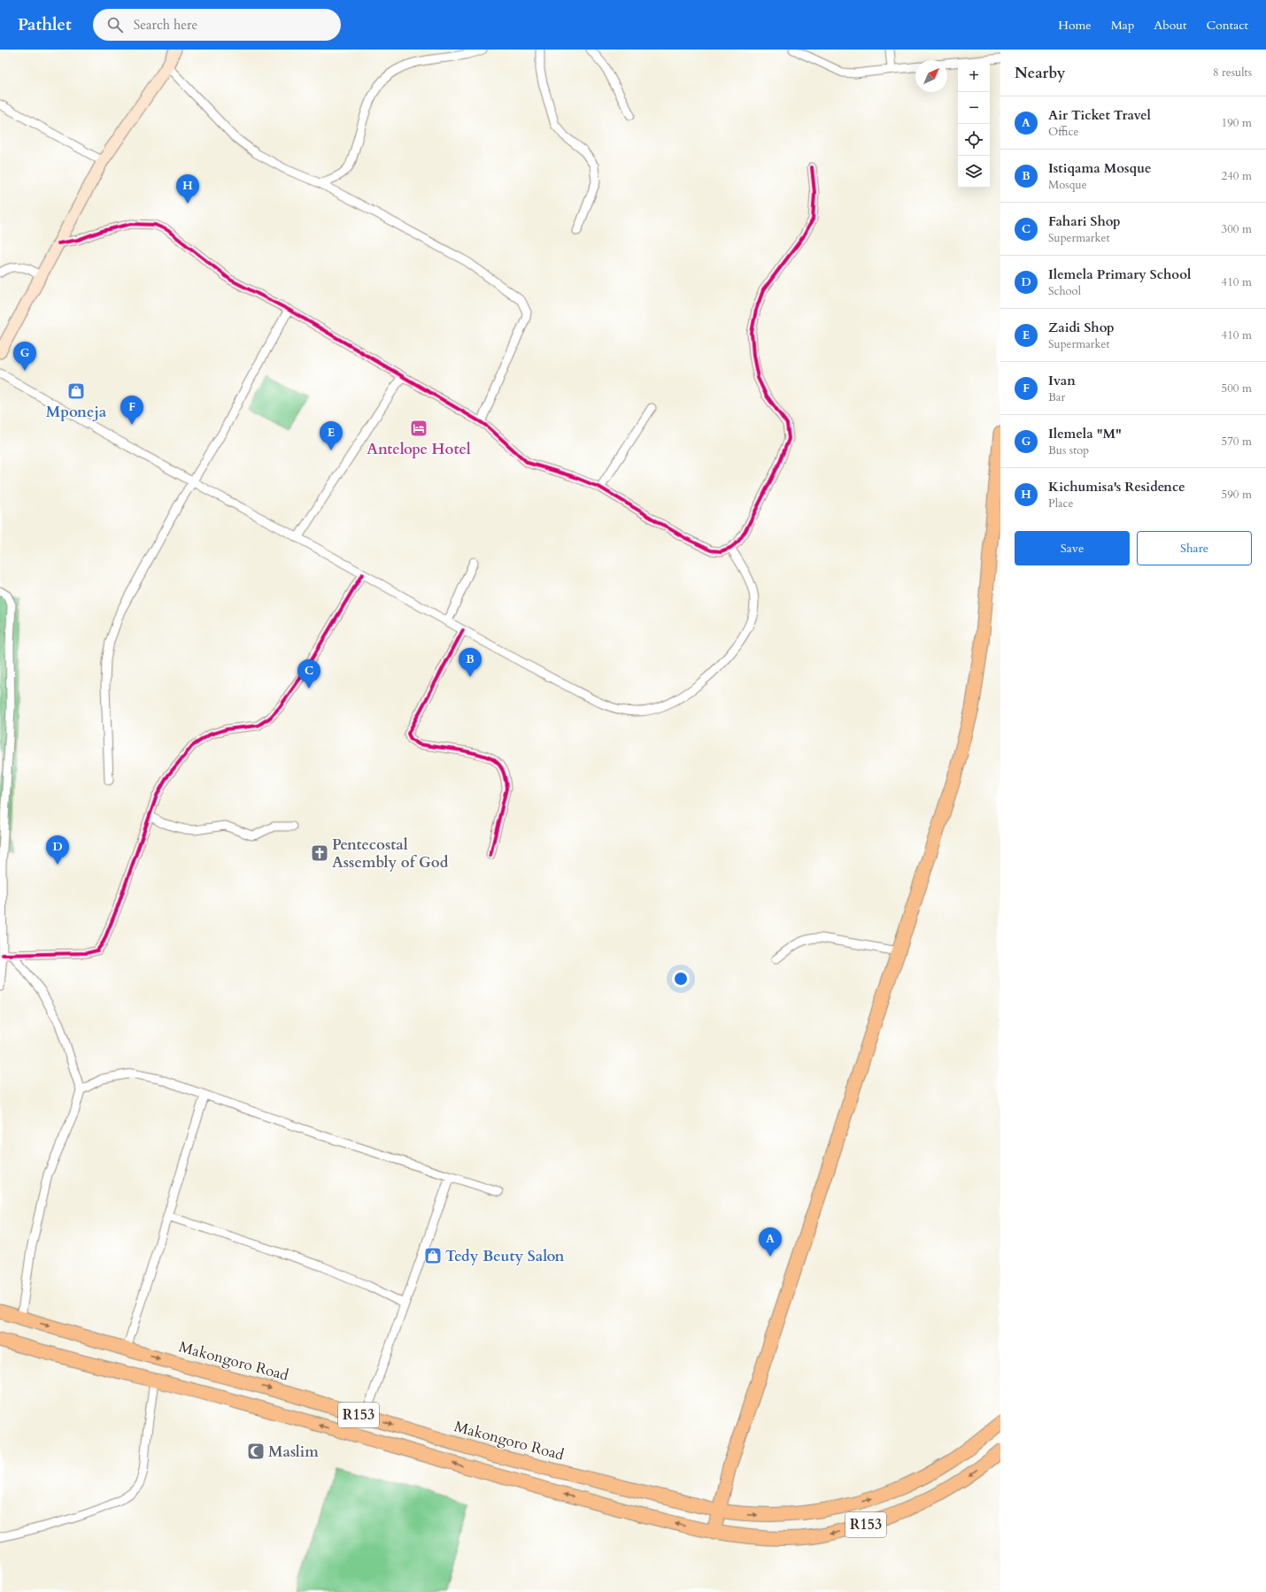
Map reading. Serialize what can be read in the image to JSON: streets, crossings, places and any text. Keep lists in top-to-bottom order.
{
  "streets": {
    "main road": ["Makongoro Road", "R153"]
  },
  "places": {
    "shop": ["Mponeja", "Tedy Beuty Salon"],
    "hotel": ["Antelope Hotel"],
    "church": ["Pentecostal Assembly of God"],
    "mosque": ["Maslim"]
  },
  "north": "top right",
  "page": {
    "header": "Pathlet",
    "search": "Search here",
    "nav": [
      "Home",
      "Map",
      "About",
      "Contact"
    ],
    "heading": ["Nearby", "8 results"],
    "map_buttons": ["+", "−"],
    "list": [
      {
        "mark": "A",
        "name": "Air Ticket Travel",
        "note": "Office",
        "value": "190 m"
      },
      {
        "mark": "B",
        "name": "Istiqama Mosque",
        "note": "Mosque",
        "value": "240 m"
      },
      {
        "mark": "C",
        "name": "Fahari Shop",
        "note": "Supermarket",
        "value": "300 m"
      },
      {
        "mark": "D",
        "name": "Ilemela Primary School",
        "note": "School",
        "value": "410 m"
      },
      {
        "mark": "E",
        "name": "Zaidi Shop",
        "note": "Supermarket",
        "value": "410 m"
      },
      {
        "mark": "F",
        "name": "Ivan",
        "note": "Bar",
        "value": "500 m"
      },
      {
        "mark": "G",
        "name": "Ilemela \"M\"",
        "note": "Bus stop",
        "value": "570 m"
      },
      {
        "mark": "H",
        "name": "Kichumisa's Residence",
        "note": "Place",
        "value": "590 m"
      }
    ],
    "pins": [
      "H",
      "G",
      "F",
      "E",
      "B",
      "C",
      "D",
      "A"
    ],
    "buttons": ["Save", "Share"]
  }
}
